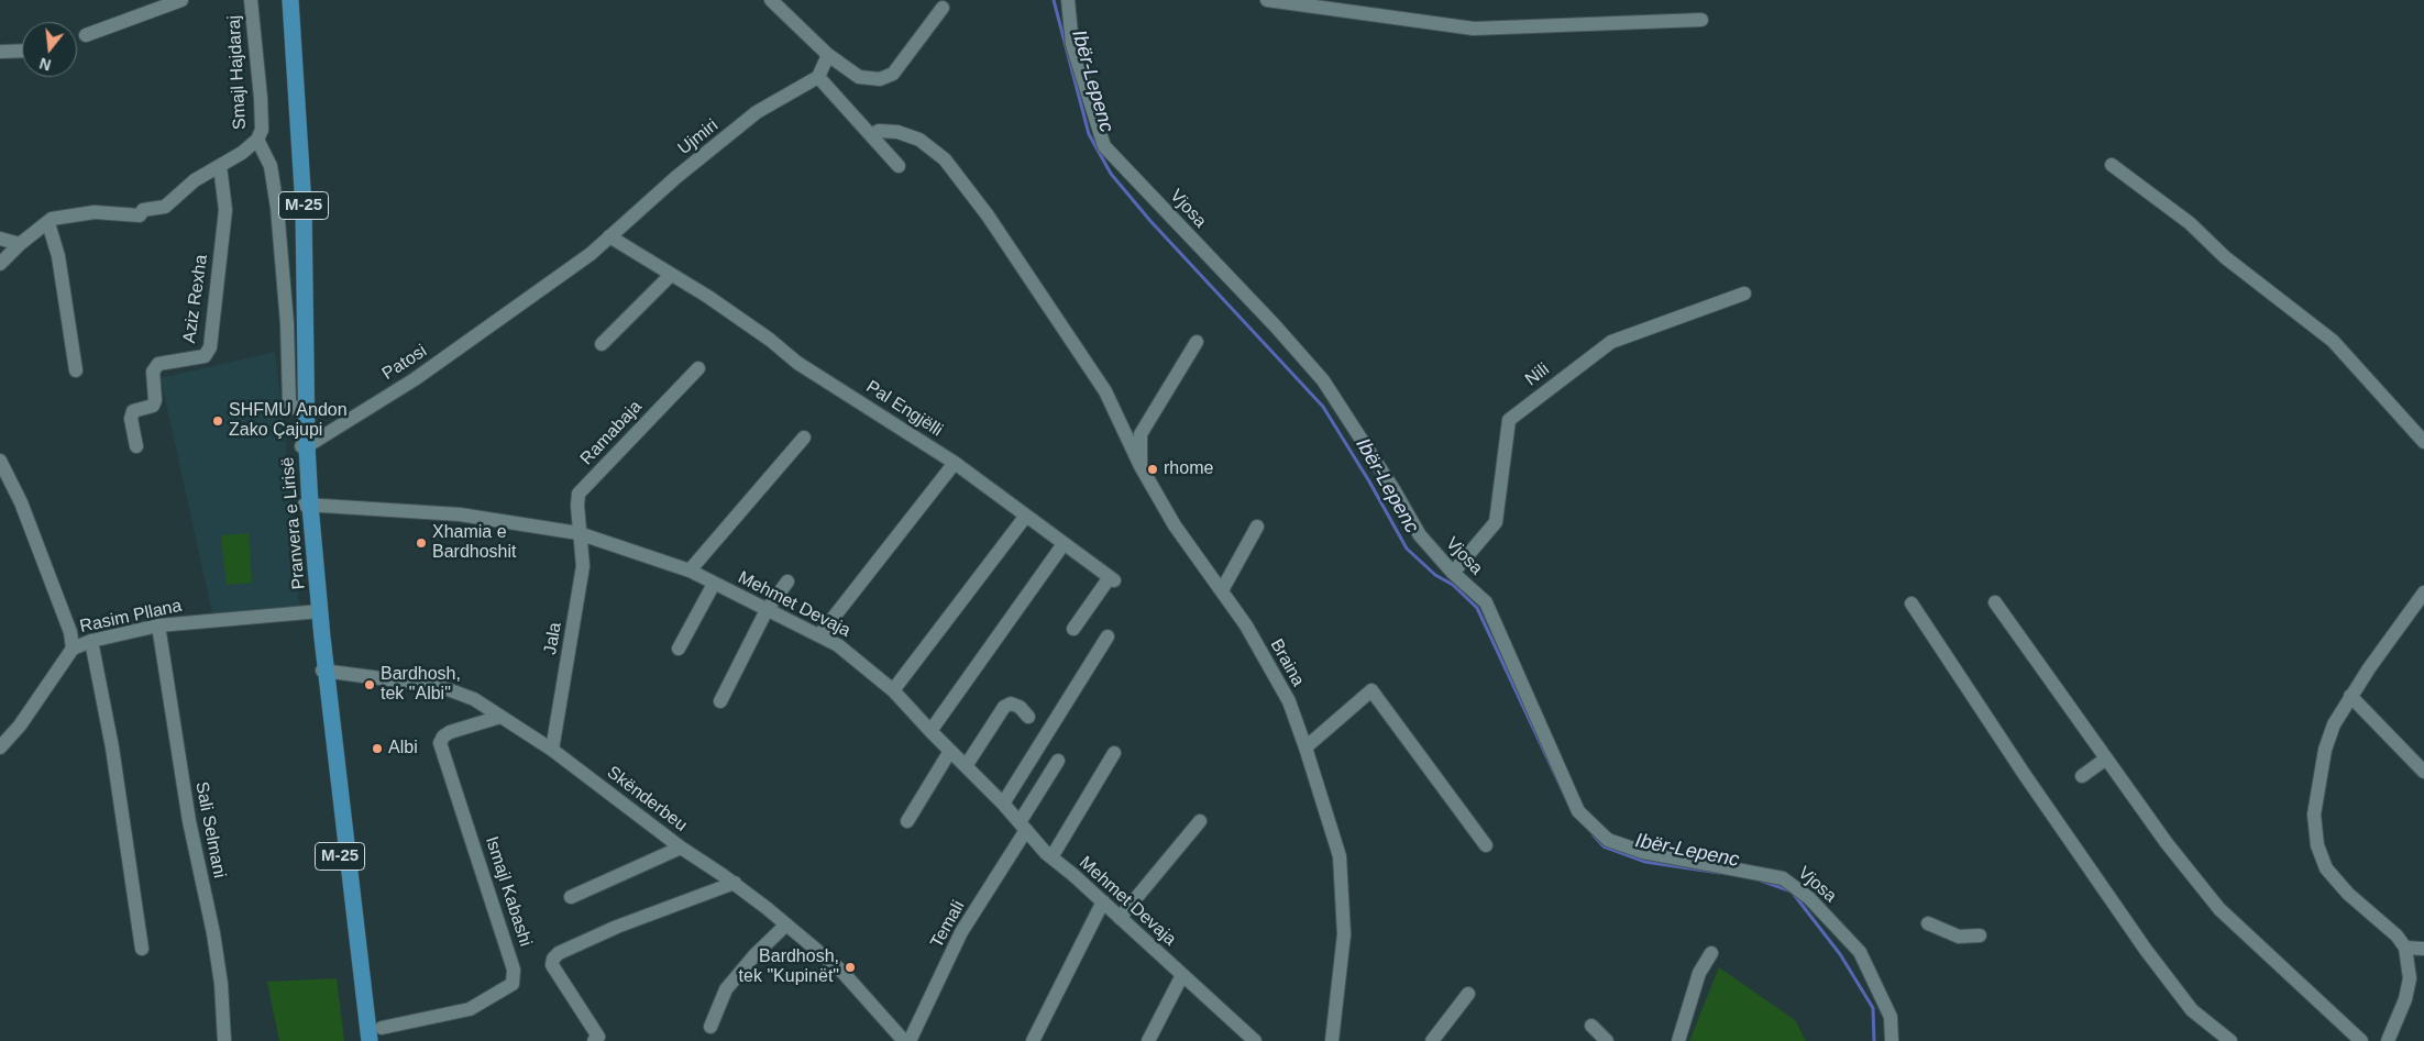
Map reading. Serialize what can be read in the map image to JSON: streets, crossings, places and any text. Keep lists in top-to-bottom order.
{
  "streets": {
    "main road": ["M-25", "Pranvera e Lirisë"],
    "street": [
      "Smajl Hajdaraj",
      "Ujmiri",
      "Vjosa",
      "Aziz Rexha",
      "Patosi",
      "Nili",
      "Pal Engjëlli",
      "Ramabaja",
      "Mehmet Devaja",
      "Rasim Pllana",
      "Jala",
      "Braina",
      "Skënderbeu",
      "Sali Selmani",
      "Ismajl Kabashi",
      "Temali"
    ]
  },
  "crossings": [
    ["Smajl Hajdaraj", "Aziz Rexha"],
    ["Ujmiri", "Patosi"],
    ["Ujmiri", "Pal Engjëlli"],
    ["Vjosa", "Nili"],
    ["Patosi", "Pal Engjëlli"],
    ["Patosi", "Pranvera e Lirisë"],
    ["Ramabaja", "Mehmet Devaja"],
    ["Ramabaja", "Jala"],
    ["Pranvera e Lirisë", "Mehmet Devaja"],
    ["Pranvera e Lirisë", "Rasim Pllana"],
    ["Pranvera e Lirisë", "Skënderbeu"],
    ["Mehmet Devaja", "Jala"],
    ["Mehmet Devaja", "Temali"],
    ["Rasim Pllana", "Sali Selmani"],
    ["Jala", "Skënderbeu"],
    ["Skënderbeu", "Ismajl Kabashi"]
  ],
  "water": ["Ibër-Lepenc"],
  "places": [
    "SHFMU Andon Zako Çajupi",
    "rhome",
    "Xhamia e Bardhoshit",
    "Bardhosh, tek \"Albi\"",
    "Albi",
    "Bardhosh, tek \"Kupinët\""
  ],
  "north": "bottom"
}
